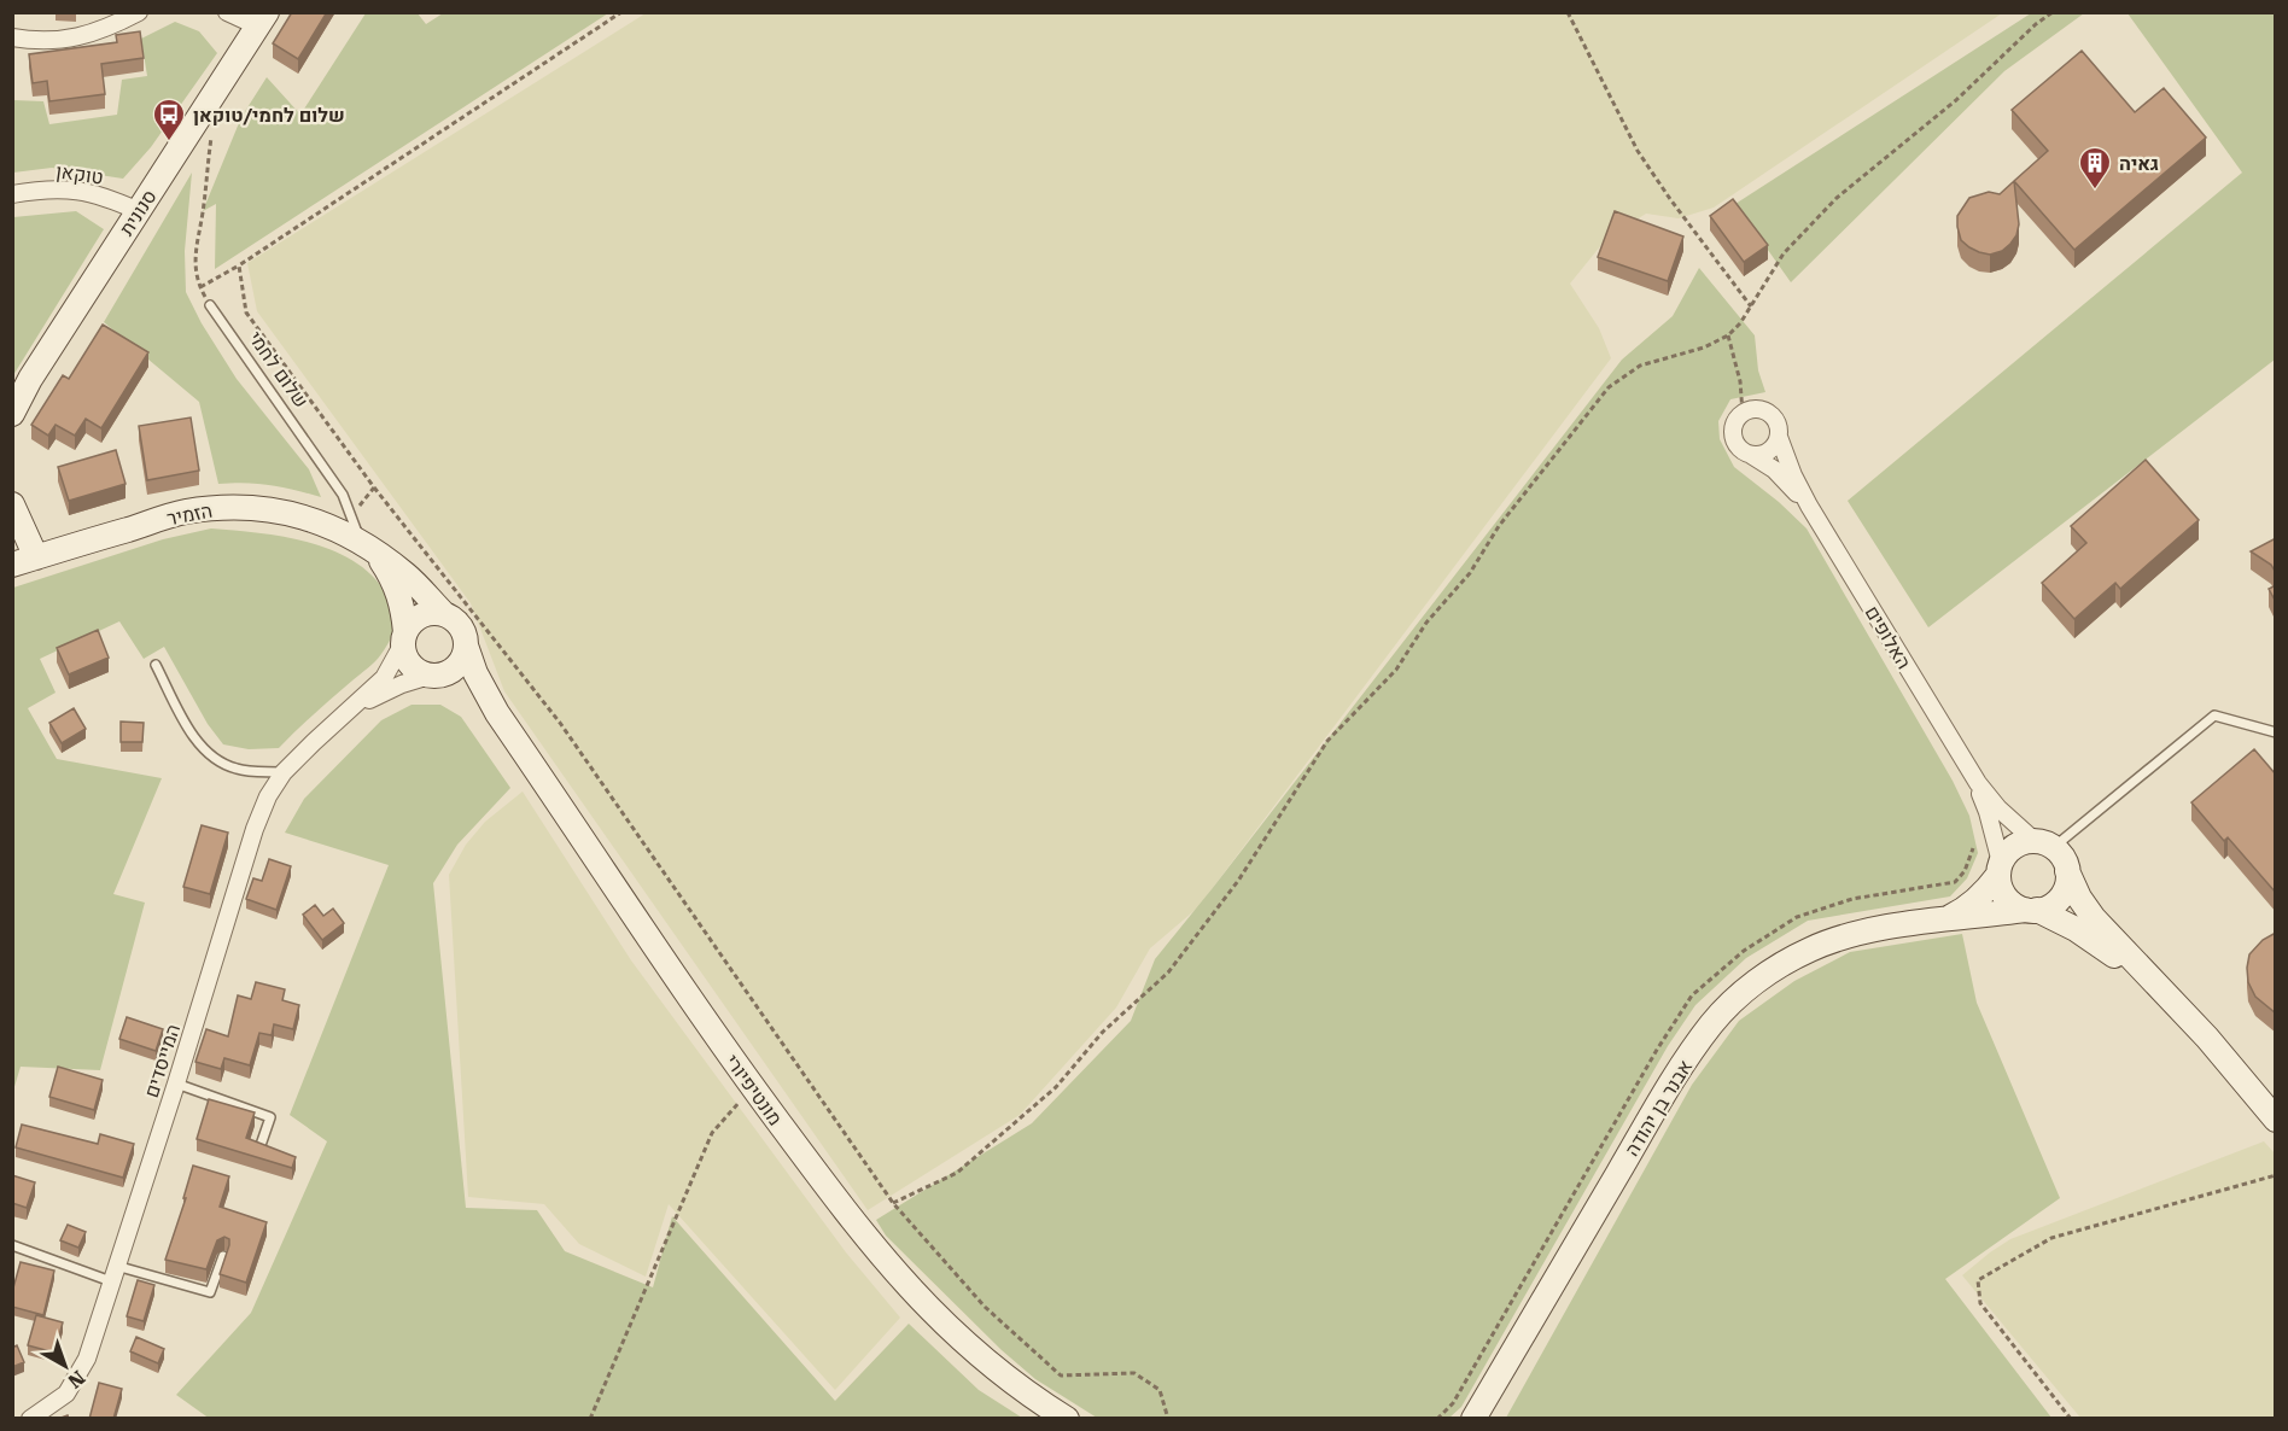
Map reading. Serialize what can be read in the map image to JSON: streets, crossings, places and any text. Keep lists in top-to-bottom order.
{
  "streets": {
    "street": [
      "טוקאן",
      "סנונית",
      "הזמיר",
      "האלופים",
      "המייסדים",
      "מונטיפיורי",
      "אבנר בן יהודה"
    ],
    "lane": ["שלום לחמי"]
  },
  "crossings": [
    ["טוקאן", "סנונית"],
    ["שלום לחמי", "הזמיר"],
    ["הזמיר", "המייסדים"],
    ["הזמיר", "מונטיפיורי"],
    ["האלופים", "אבנר בן יהודה"],
    ["המייסדים", "מונטיפיורי"]
  ],
  "places": {
    "bus stop": ["שלום לחמי/טוקאן"],
    "building": ["גאיה"]
  },
  "north": "bottom right"
}
